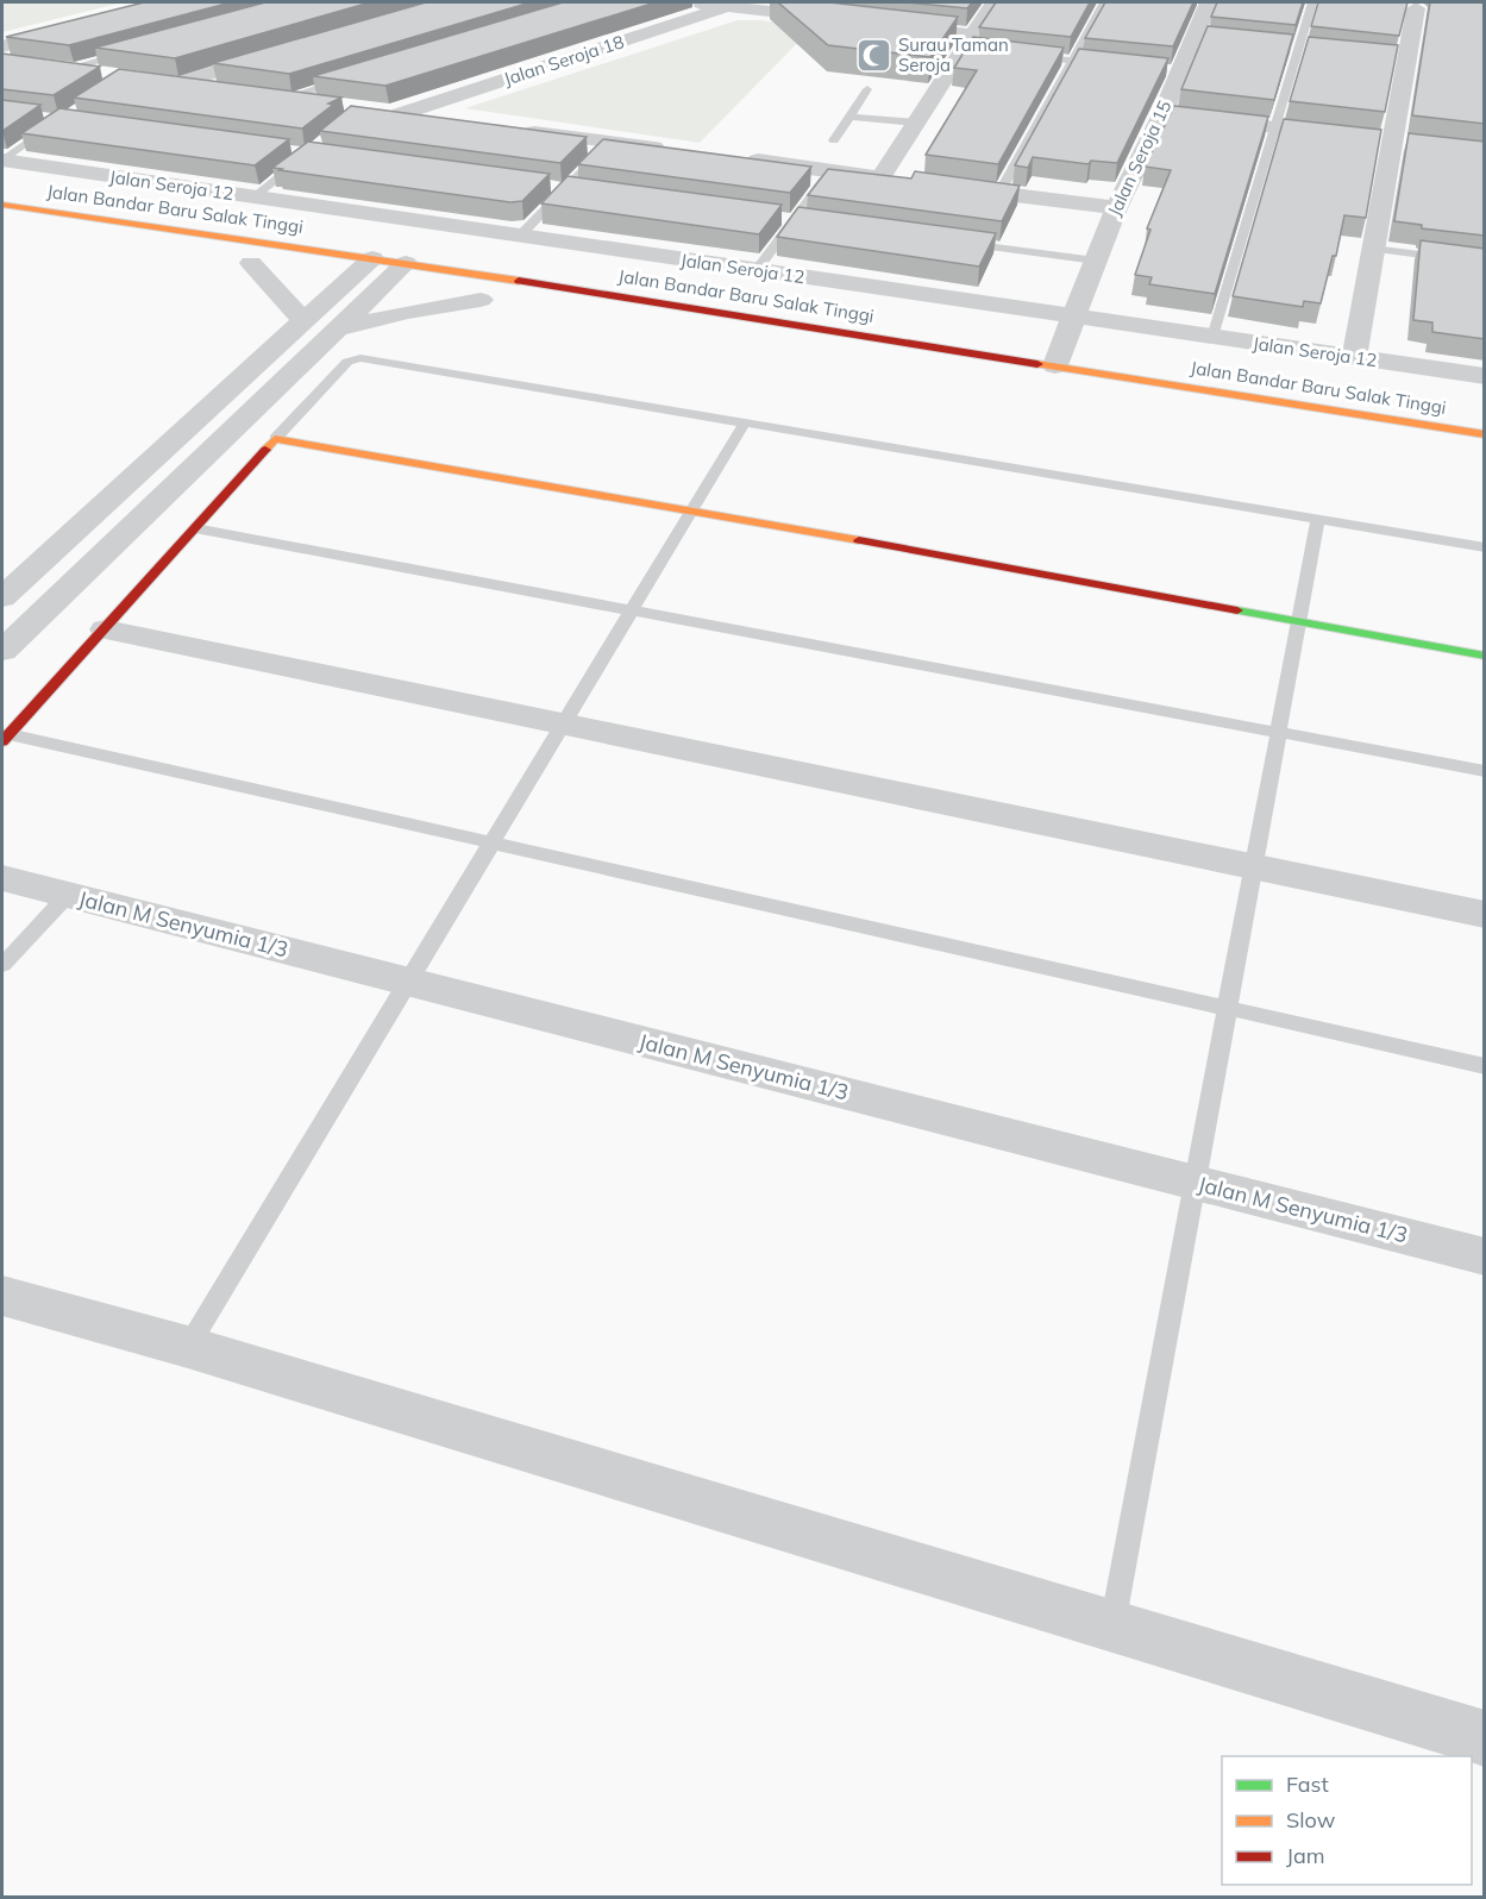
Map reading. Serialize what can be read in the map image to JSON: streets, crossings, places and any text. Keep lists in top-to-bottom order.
{
  "streets": {
    "main road": ["Jalan Bandar Baru Salak Tinggi"],
    "street": [
      "Jalan Seroja 18",
      "Jalan Seroja 15",
      "Jalan Seroja 12",
      "Jalan M Senyumia 1/3"
    ]
  },
  "crossings": [
    ["Jalan Seroja 15", "Jalan Seroja 12"],
    ["Jalan Seroja 15", "Jalan Bandar Baru Salak Tinggi"]
  ],
  "places": {
    "mosque": ["Surau Taman Seroja"]
  },
  "legend": ["Fast", "Slow", "Jam"]
}
